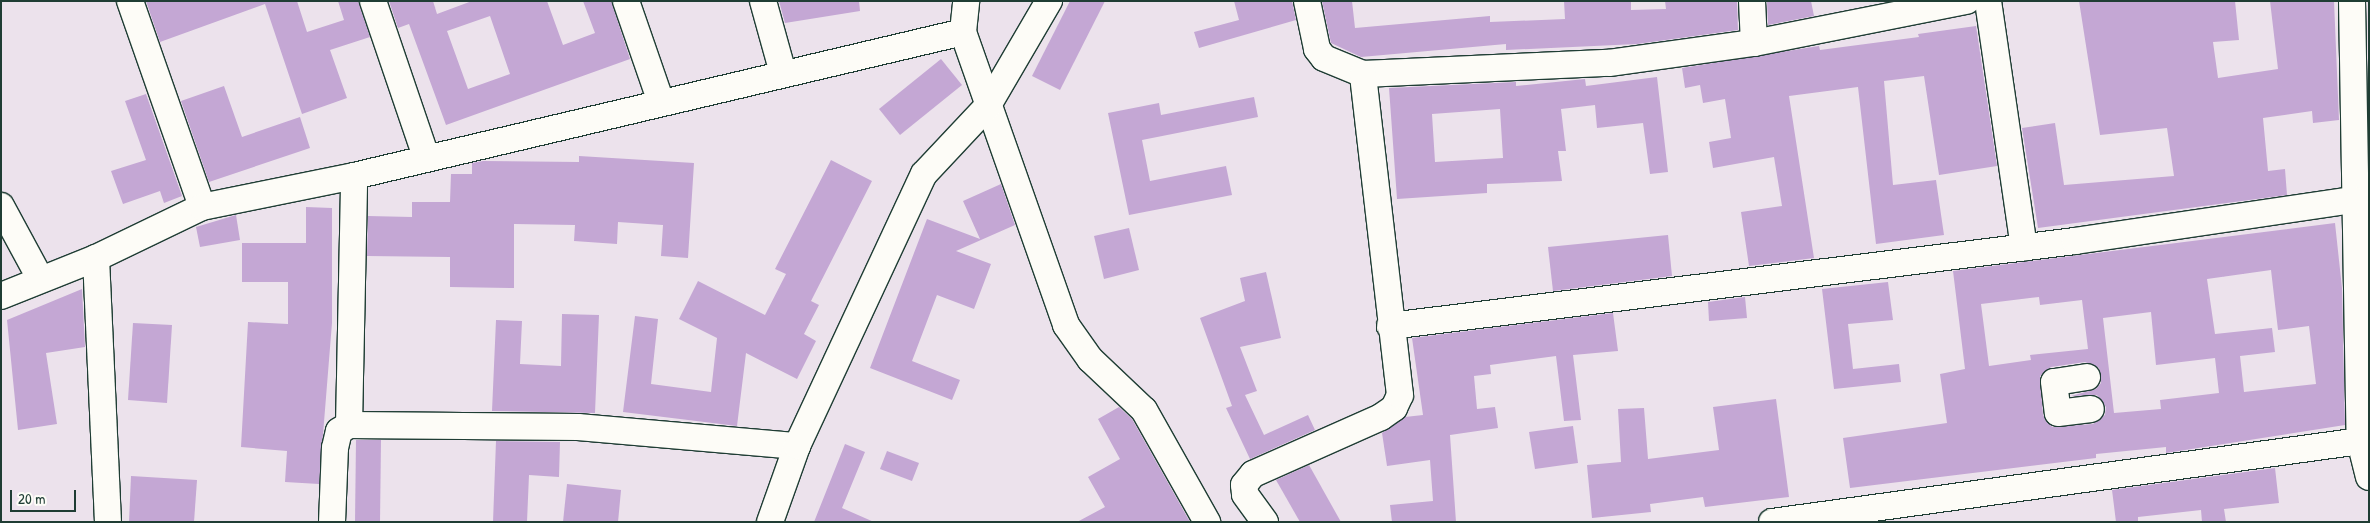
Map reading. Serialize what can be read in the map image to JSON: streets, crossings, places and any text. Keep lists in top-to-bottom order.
{
  "scale_bar": "20 m"
}
